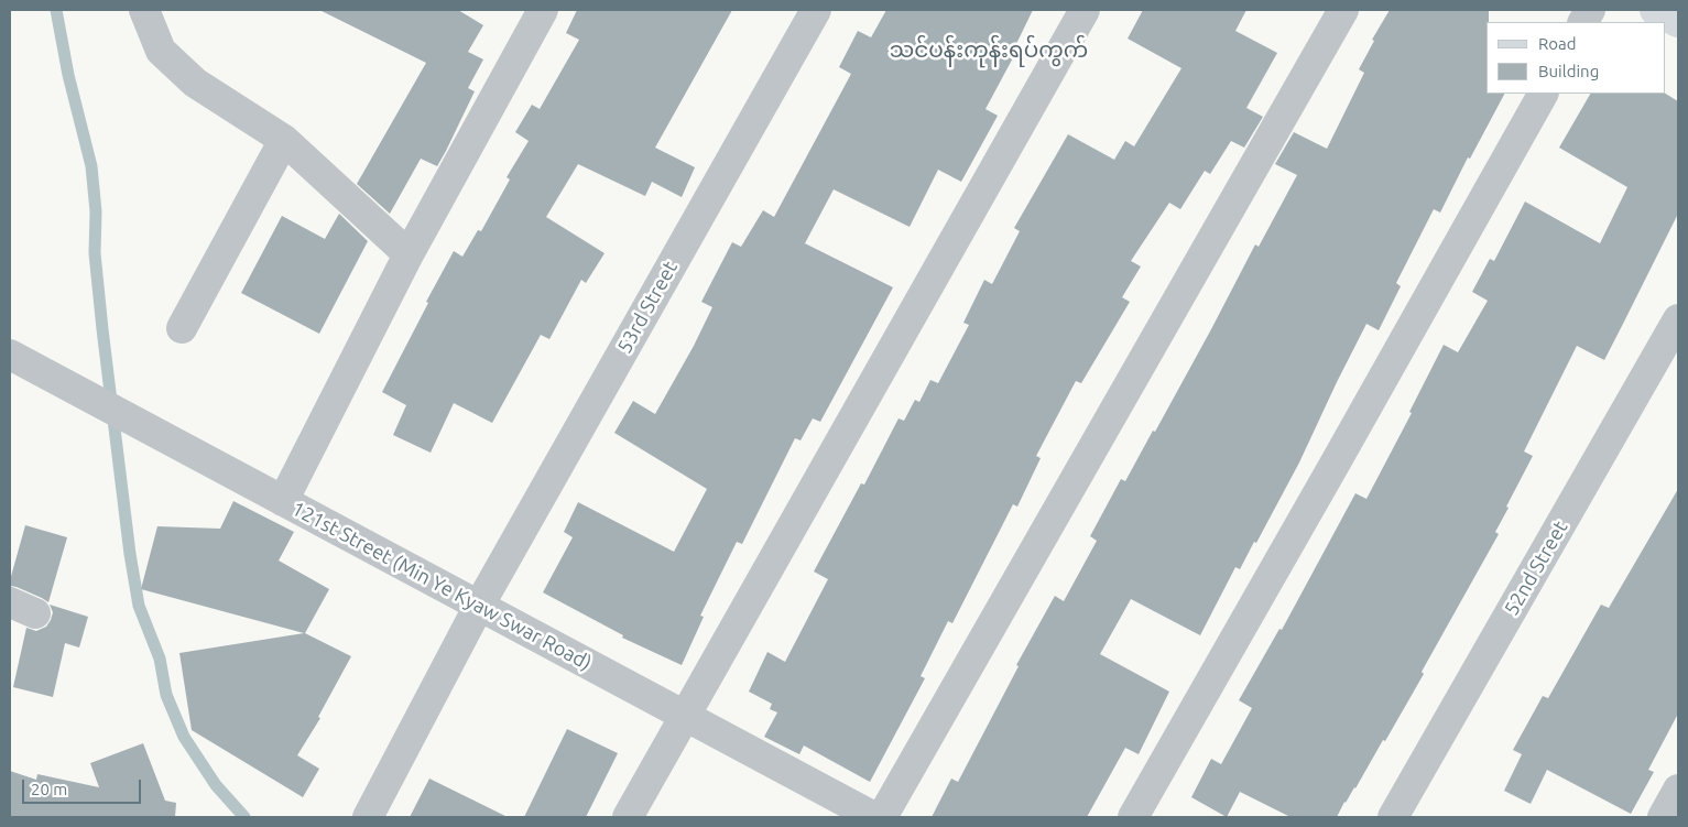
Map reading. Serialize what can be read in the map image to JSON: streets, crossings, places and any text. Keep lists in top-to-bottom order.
{
  "streets": {
    "street": ["53rd Street", "52nd Street", "121st Street (Min Ye Kyaw Swar Road)"]
  },
  "crossings": [
    ["53rd Street", "121st Street (Min Ye Kyaw Swar Road)"]
  ],
  "districts": ["သင်ပန်းကုန်းရပ်ကွက်"],
  "legend": ["Road", "Building"],
  "scale_bar": "20 m"
}
